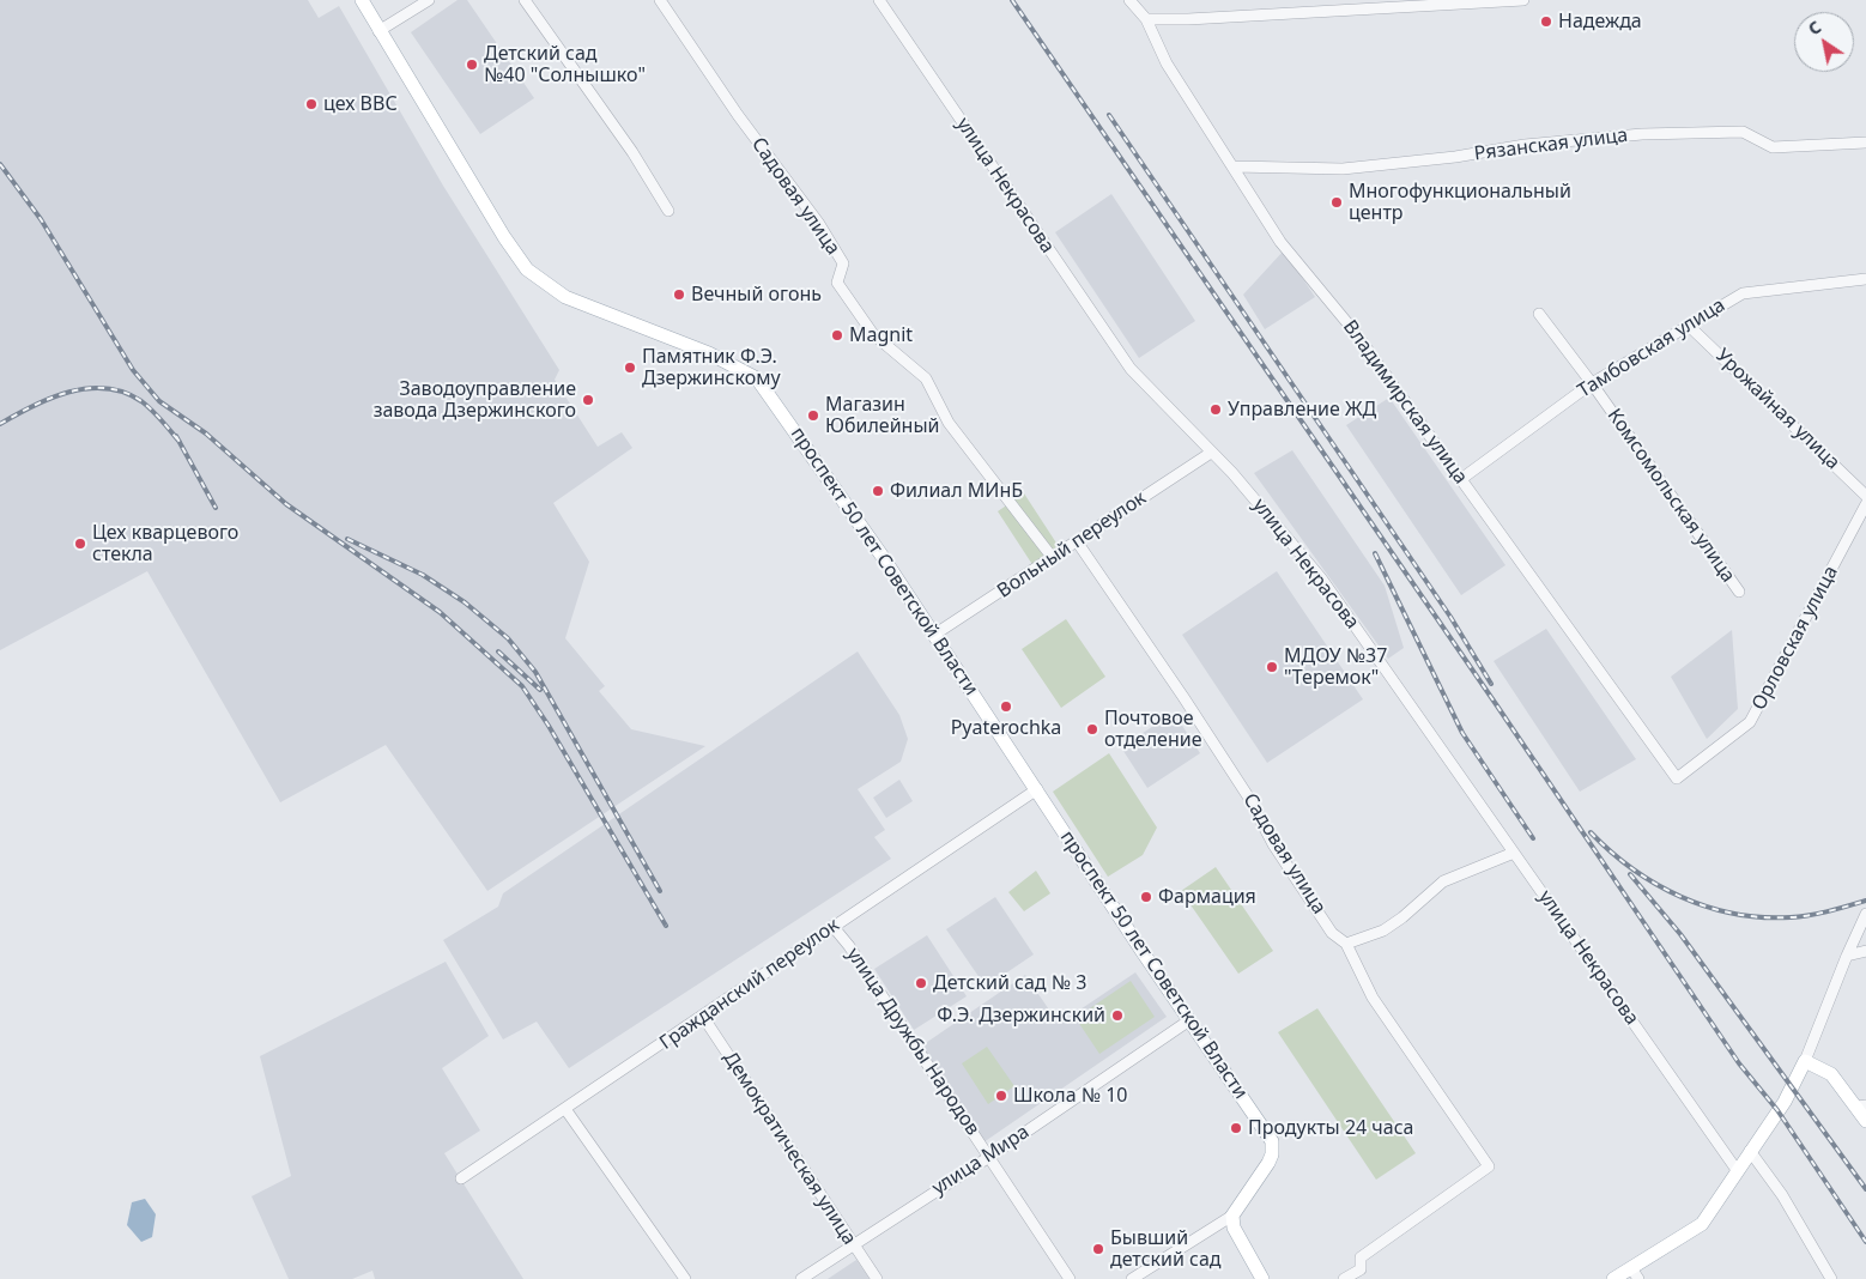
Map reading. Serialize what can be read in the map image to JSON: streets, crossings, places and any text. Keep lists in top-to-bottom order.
{
  "streets": {
    "main road": ["проспект 50 лет Советской Власти"],
    "street": [
      "Рязанская улица",
      "улица Некрасова",
      "Садовая улица",
      "Тамбовская улица",
      "Владимирская улица",
      "Урожайная улица",
      "Комсомольская улица",
      "Вольный переулок",
      "Орловская улица",
      "Гражданский переулок",
      "улица Дружбы Народов",
      "Демократическая улица",
      "улица Мира"
    ]
  },
  "crossings": [
    ["Рязанская улица", "Владимирская улица"],
    ["улица Некрасова", "Вольный переулок"],
    ["Садовая улица", "Вольный переулок"],
    ["Тамбовская улица", "Владимирская улица"],
    ["Тамбовская улица", "Урожайная улица"],
    ["Тамбовская улица", "Комсомольская улица"],
    ["Владимирская улица", "Орловская улица"],
    ["Вольный переулок", "проспект 50 лет Советской Власти"],
    ["проспект 50 лет Советской Власти", "Гражданский переулок"],
    ["проспект 50 лет Советской Власти", "улица Мира"],
    ["Гражданский переулок", "улица Дружбы Народов"],
    ["Гражданский переулок", "Демократическая улица"],
    ["улица Дружбы Народов", "улица Мира"],
    ["Демократическая улица", "улица Мира"]
  ],
  "places": [
    "Надежда",
    "Детский сад №40 \"Солнышко\"",
    "цех ВВС",
    "Многофункциональный центр",
    "Вечный огонь",
    "Magnit",
    "Памятник Ф.Э. Дзержинскому",
    "Заводоуправление завода Дзержинского",
    "Управление ЖД",
    "Магазин Юбилейный",
    "Филиал МИнБ",
    "Цех кварцевого стекла",
    "МДОУ №37 \"Теремок\"",
    "Pyaterochka",
    "Почтовое отделение",
    "Фармация",
    "Детский сад № 3",
    "Ф.Э. Дзержинский",
    "Школа № 10",
    "Продукты 24 часа",
    "Бывший детский сад"
  ],
  "north": "top left"
}
